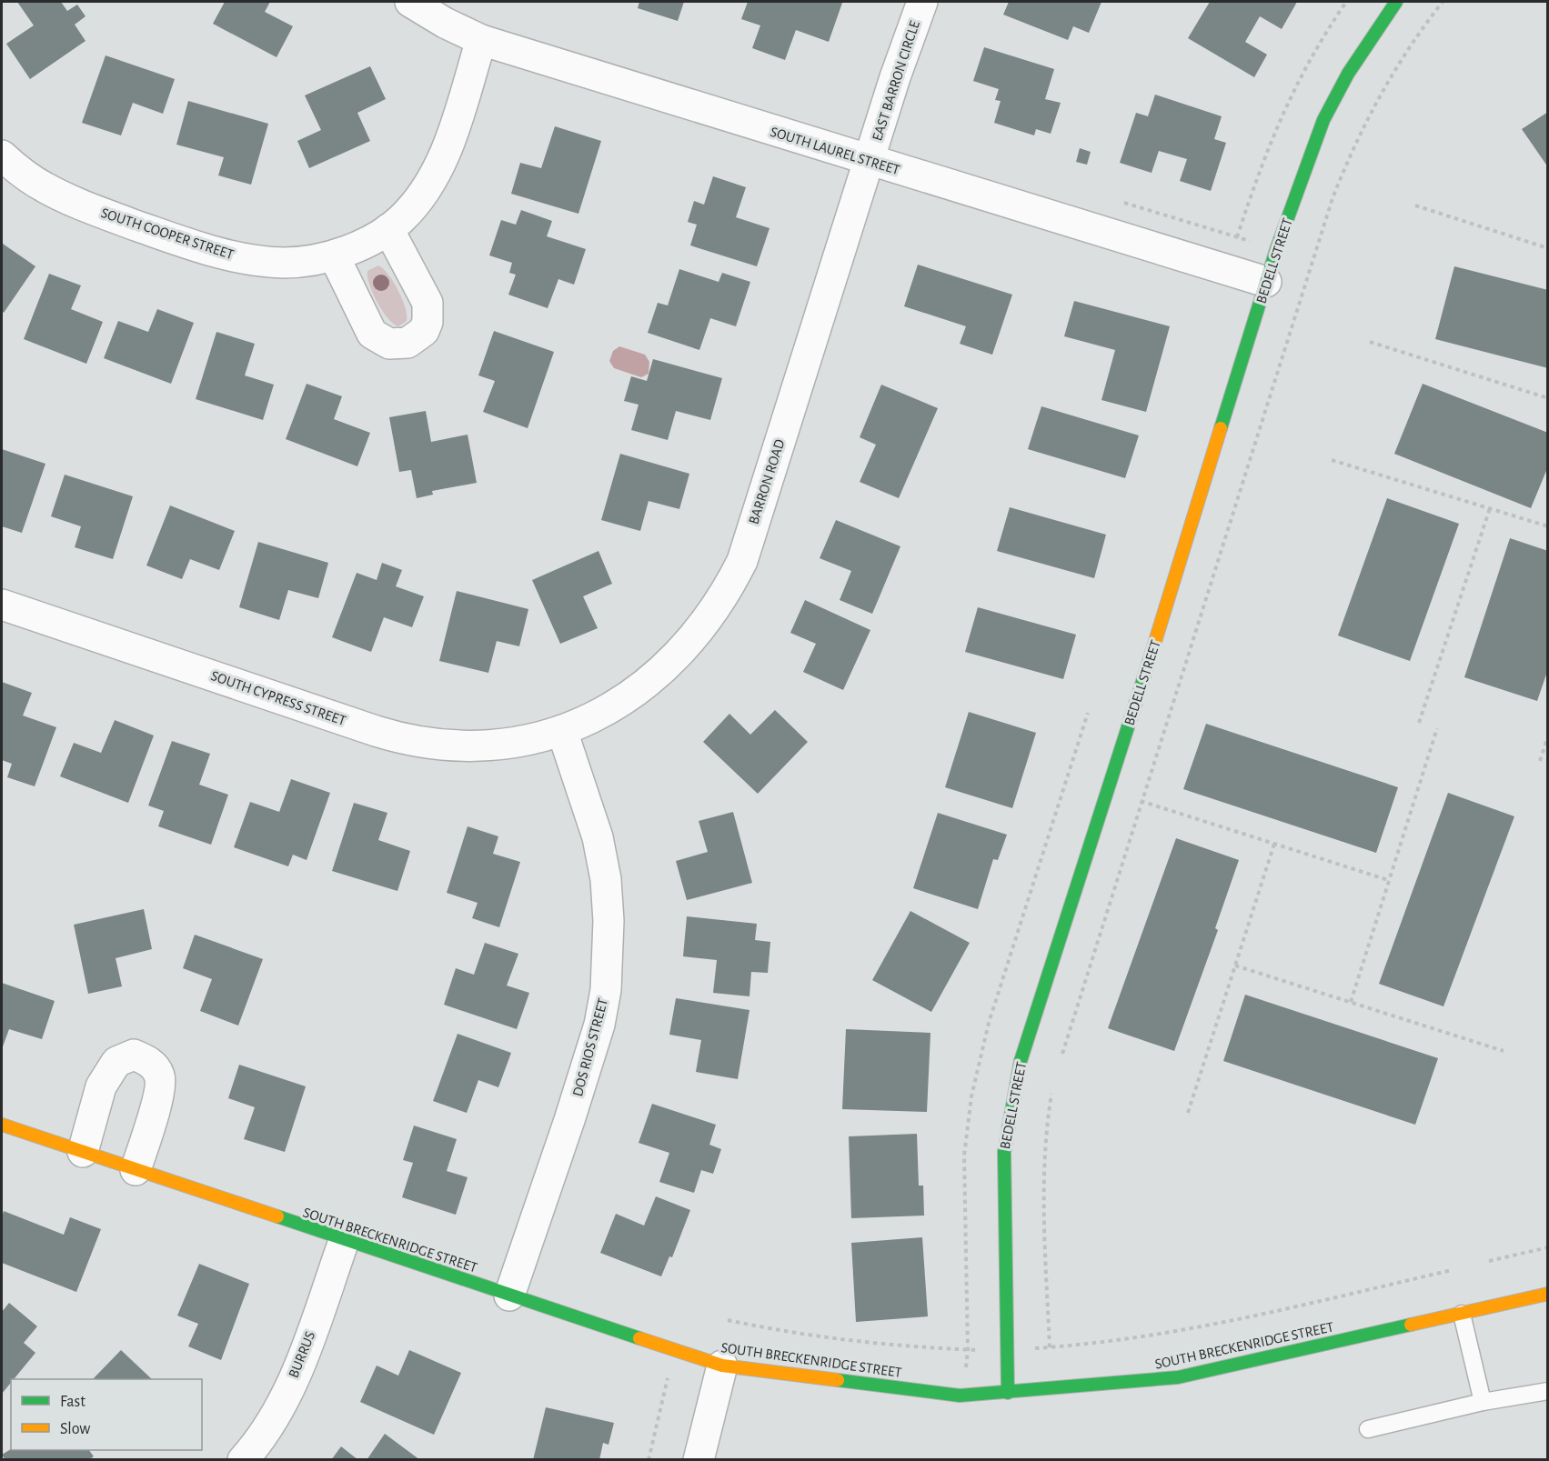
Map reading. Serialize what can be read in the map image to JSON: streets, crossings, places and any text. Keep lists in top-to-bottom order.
{
  "streets": {
    "street": [
      "EAST BARRON CIRCLE",
      "SOUTH LAUREL STREET",
      "SOUTH COOPER STREET",
      "BEDELL STREET",
      "BARRON ROAD",
      "SOUTH CYPRESS STREET",
      "DOS RIOS STREET",
      "SOUTH BRECKENRIDGE STREET",
      "BURRUS"
    ]
  },
  "crossings": [
    ["EAST BARRON CIRCLE", "SOUTH LAUREL STREET"],
    ["EAST BARRON CIRCLE", "BARRON ROAD"],
    ["SOUTH LAUREL STREET", "SOUTH COOPER STREET"],
    ["SOUTH LAUREL STREET", "BEDELL STREET"],
    ["SOUTH LAUREL STREET", "BARRON ROAD"],
    ["BEDELL STREET", "SOUTH BRECKENRIDGE STREET"],
    ["BARRON ROAD", "SOUTH CYPRESS STREET"],
    ["BARRON ROAD", "DOS RIOS STREET"],
    ["SOUTH CYPRESS STREET", "DOS RIOS STREET"],
    ["DOS RIOS STREET", "SOUTH BRECKENRIDGE STREET"],
    ["SOUTH BRECKENRIDGE STREET", "BURRUS"]
  ],
  "legend": ["Fast", "Slow"]
}
